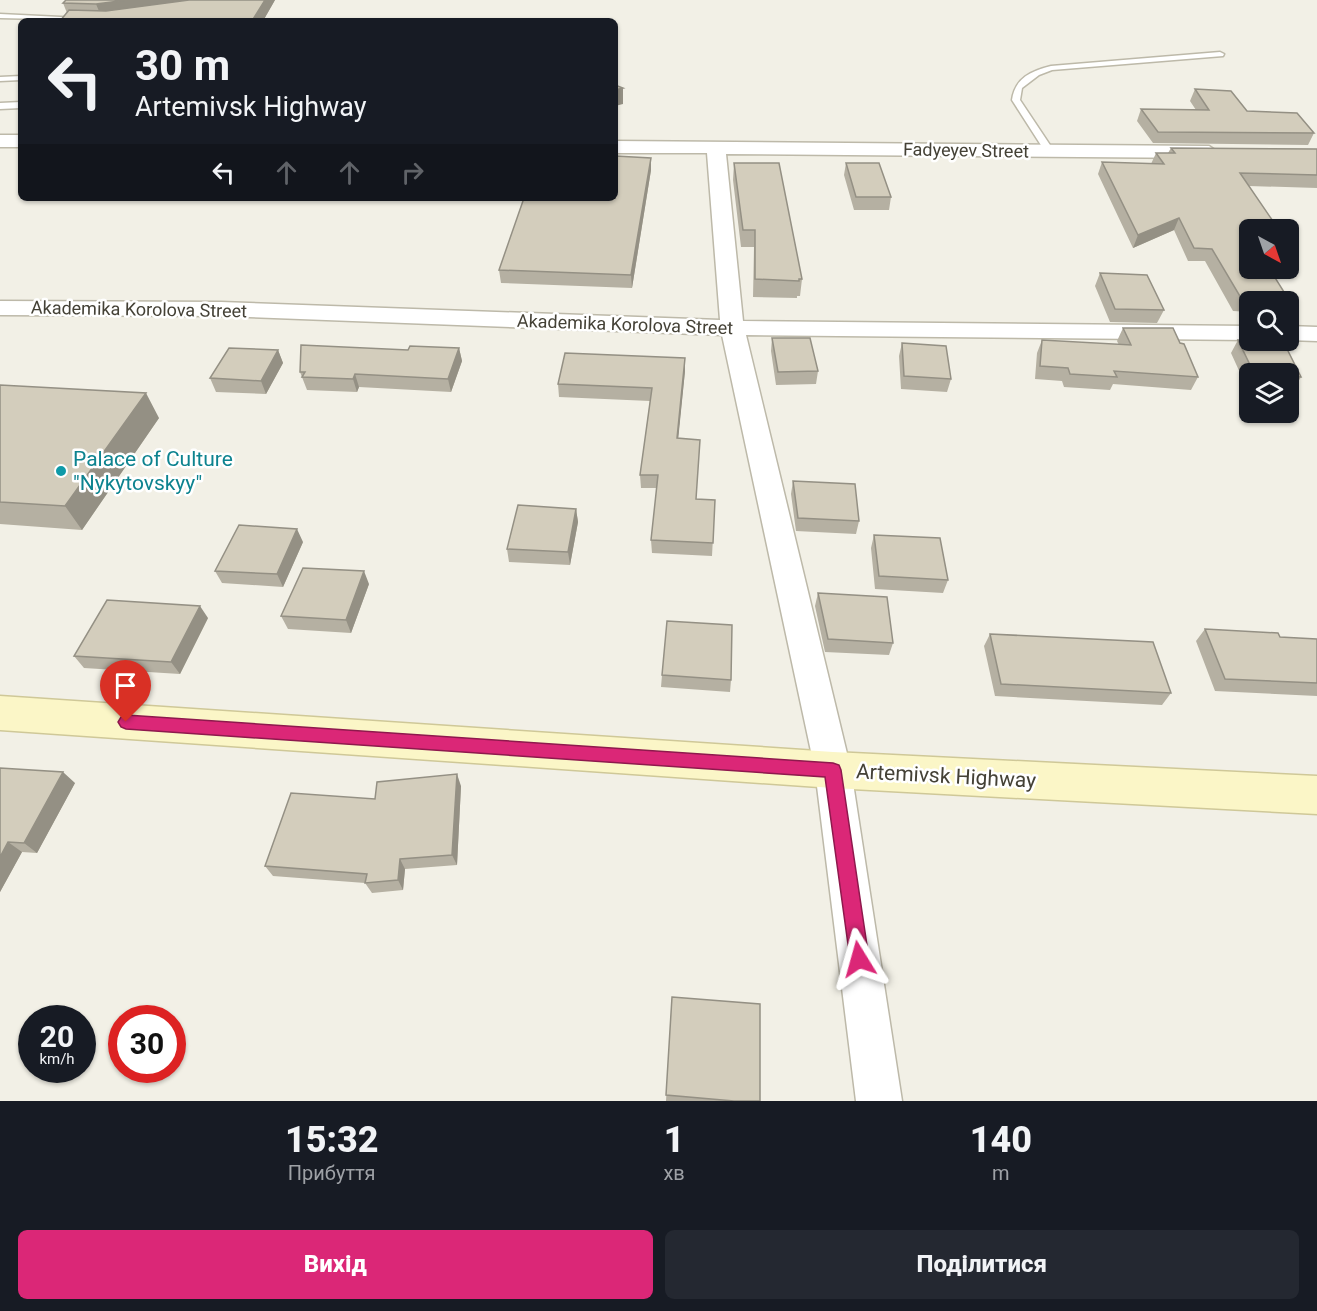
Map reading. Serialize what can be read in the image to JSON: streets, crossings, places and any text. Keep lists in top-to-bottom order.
{
  "streets": {
    "main road": ["Artemivsk Highway"],
    "street": ["Fadyeyev Street", "Akademika Korolova Street"]
  },
  "places": ["Palace of Culture \"Nykytovskyy\""],
  "north": "bottom right",
  "page": {
    "turn": ["30 m", "Artemivsk Highway"],
    "speed": "20 km/h",
    "limit": "30",
    "eta": [
      "15:32",
      "Прибуття",
      "1",
      "хв",
      "140",
      "m"
    ],
    "buttons": ["Вихід", "Поділитися"]
  }
}
